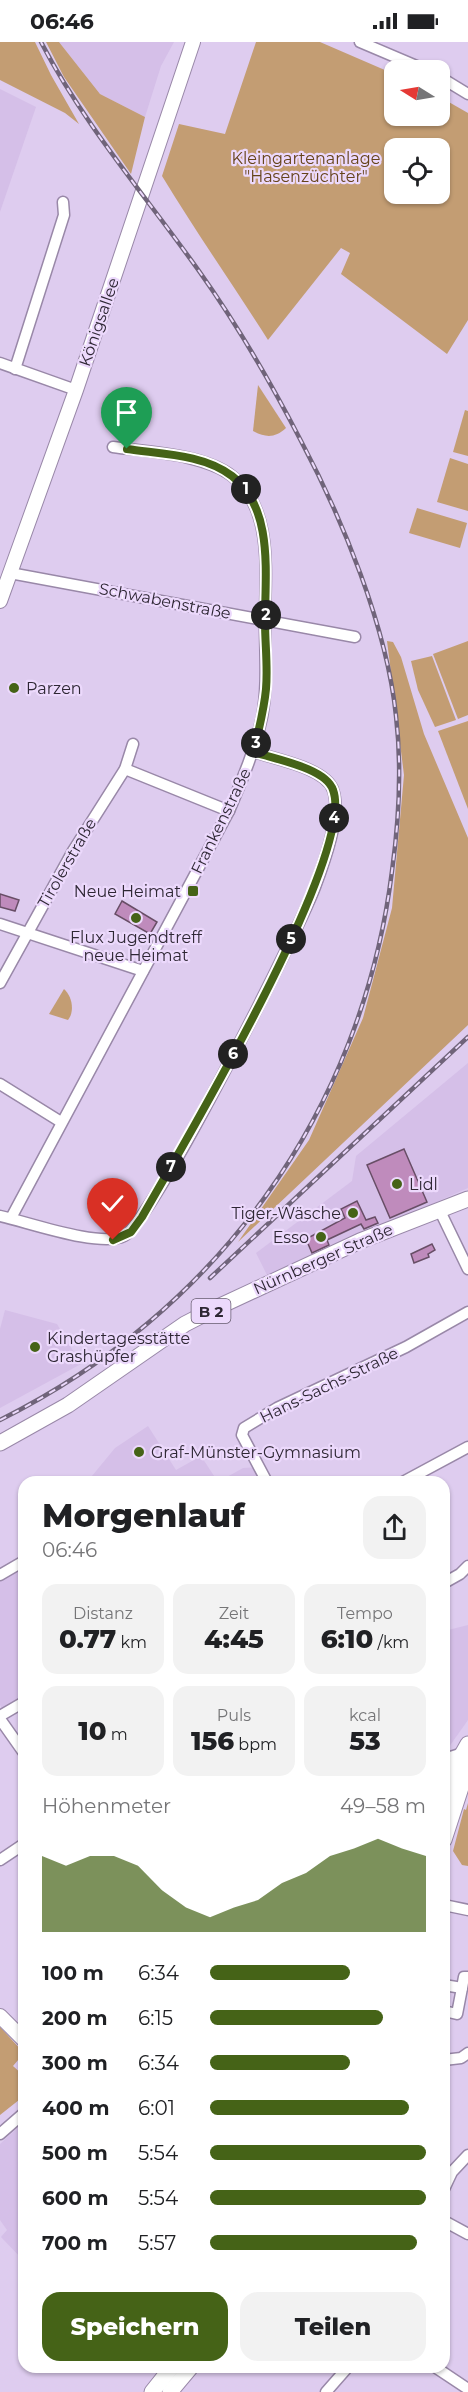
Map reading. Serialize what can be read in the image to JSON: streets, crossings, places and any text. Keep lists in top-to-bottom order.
{
  "streets": {
    "main road": ["Königsallee", "Nürnberger Straße", "B 2"],
    "street": [
      "Schwabenstraße",
      "Frankenstraße",
      "Tirolerstraße",
      "Hans-Sachs-Straße"
    ]
  },
  "crossings": [
    ["Königsallee", "Schwabenstraße"],
    ["Schwabenstraße", "Frankenstraße"]
  ],
  "parks": ["Kleingartenanlage \"Hasenzüchter\""],
  "places": {
    "other": [
      "Parzen",
      "Flux Jugendtreff neue Heimat",
      "Lidl",
      "Tiger-Wäsche",
      "Esso",
      "Kindertagesstätte Grashüpfer",
      "Graf-Münster-Gymnasium"
    ],
    "transit": ["Neue Heimat"]
  },
  "north": "left",
  "page": {
    "status": "06:46",
    "pins": [
      "1",
      "2",
      "3",
      "4",
      "5",
      "6",
      "7"
    ],
    "heading": ["Morgenlauf", "06:46"],
    "stats": [
      ["Distanz", "0.77 km"],
      ["Zeit", "4:45"],
      ["Tempo", "6:10 /km"],
      ["10 m"],
      ["Puls", "156 bpm"],
      ["kcal", "53"]
    ],
    "chart": ["Höhenmeter", "49–58 m"],
    "list": [
      {
        "name": "100 m",
        "note": "6:34"
      },
      {
        "name": "200 m",
        "note": "6:15"
      },
      {
        "name": "300 m",
        "note": "6:34"
      },
      {
        "name": "400 m",
        "note": "6:01"
      },
      {
        "name": "500 m",
        "note": "5:54"
      },
      {
        "name": "600 m",
        "note": "5:54"
      },
      {
        "name": "700 m",
        "note": "5:57"
      }
    ],
    "buttons": ["Speichern", "Teilen"]
  }
}
